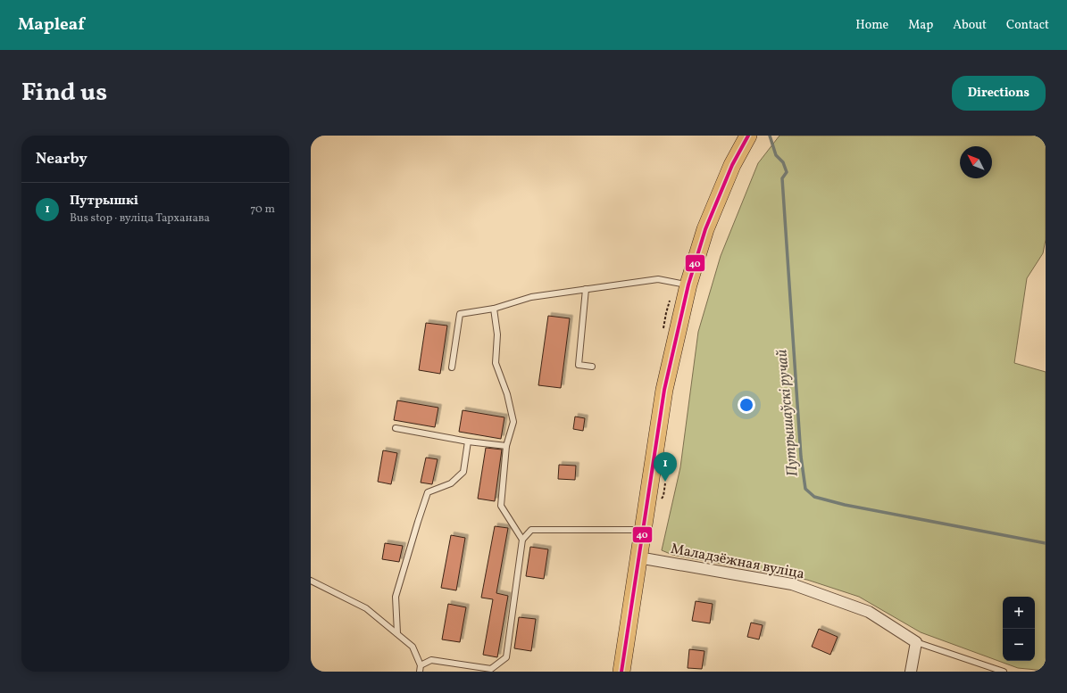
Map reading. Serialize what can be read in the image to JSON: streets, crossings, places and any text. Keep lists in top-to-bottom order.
{
  "streets": {
    "street": ["Маладзёжная вуліца"]
  },
  "water": ["Путрышаўскі ручай"],
  "lines": ["transit line 40"],
  "north": "top left",
  "page": {
    "header": "Mapleaf",
    "nav": [
      "Home",
      "Map",
      "About",
      "Contact"
    ],
    "title": "Find us",
    "buttons": "Directions",
    "heading": "Nearby",
    "list": [
      {
        "mark": "1",
        "name": "Путрышкі",
        "note": "Bus stop · вуліца Тарханава",
        "value": "70 m"
      }
    ],
    "pins": "1",
    "map_buttons": ["+", "−"]
  }
}
